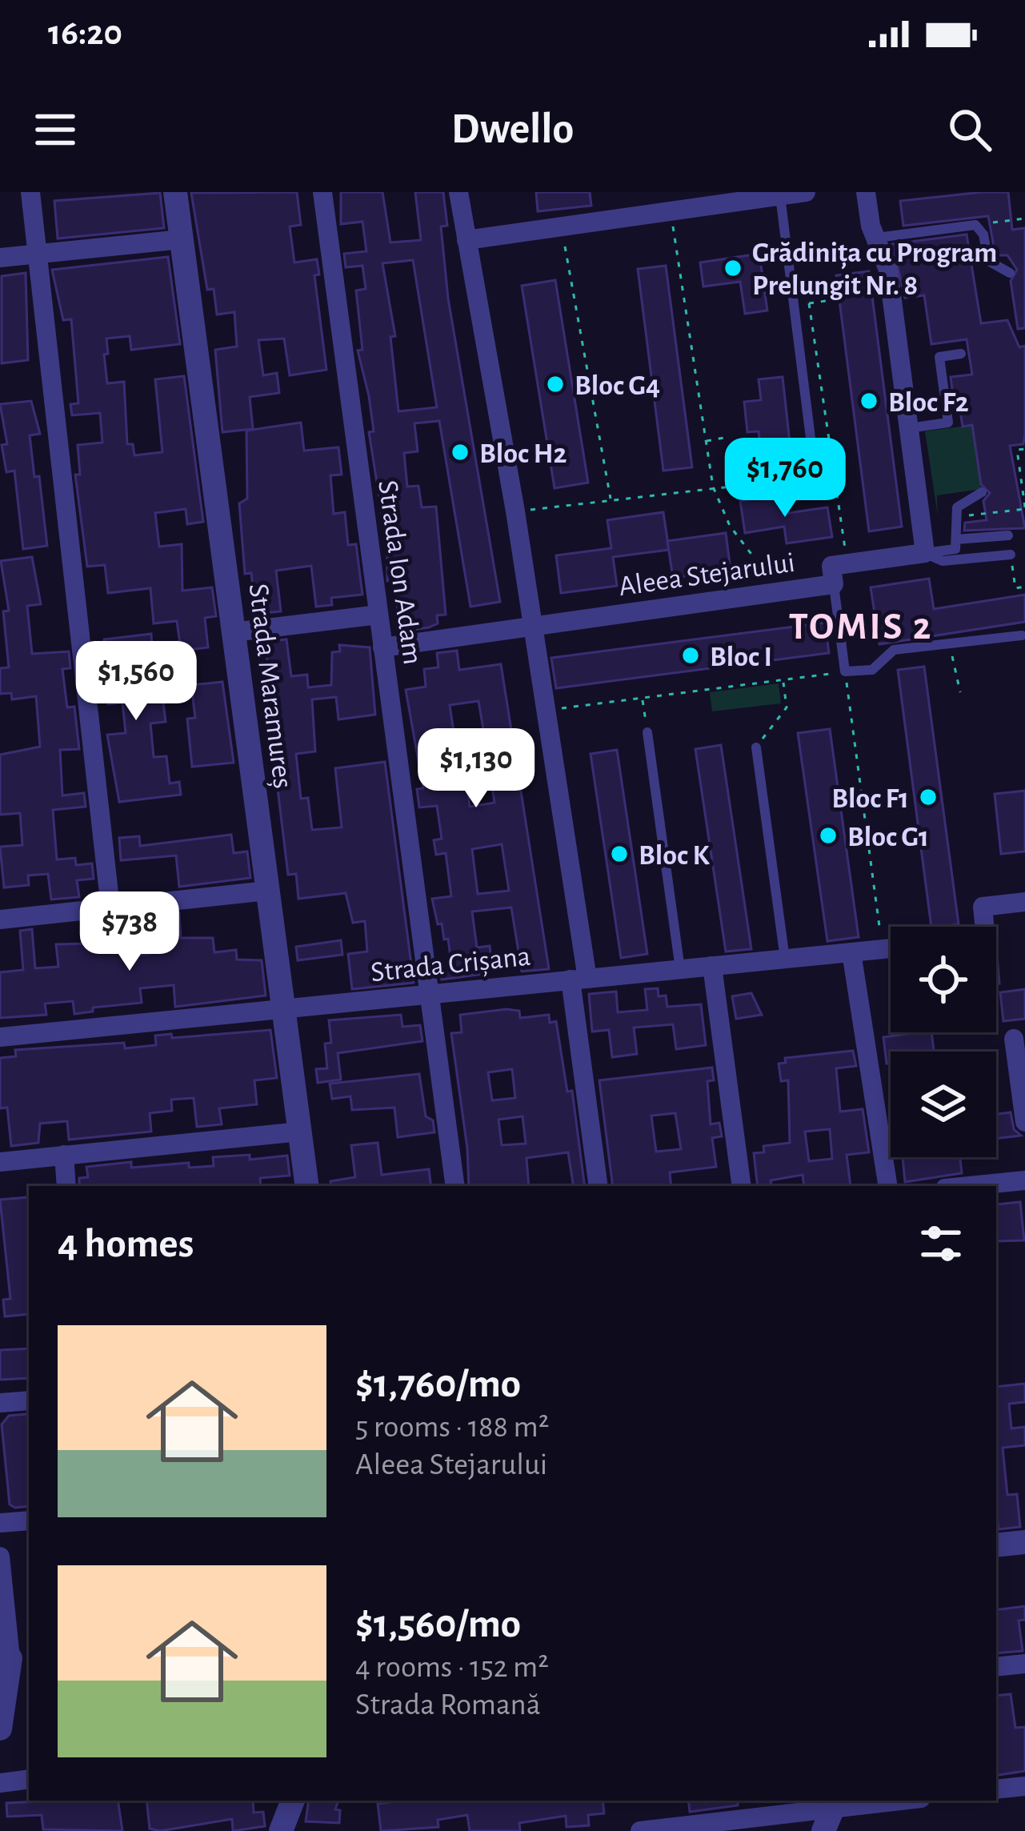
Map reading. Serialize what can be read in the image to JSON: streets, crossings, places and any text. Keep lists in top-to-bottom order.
{
  "streets": {
    "street": [
      "Strada Ion Adam",
      "Aleea Stejarului",
      "Strada Maramureș",
      "Strada Crișana"
    ]
  },
  "crossings": [
    ["Strada Ion Adam", "Aleea Stejarului"],
    ["Strada Ion Adam", "Strada Crișana"],
    ["Strada Maramureș", "Strada Crișana"]
  ],
  "districts": ["TOMIS 2"],
  "places": [
    "Grădinița cu Program Prelungit Nr. 8",
    "Bloc G4",
    "Bloc F2",
    "Bloc H2",
    "Bloc I",
    "Bloc F1",
    "Bloc G1",
    "Bloc K"
  ],
  "page": {
    "status": "16:20",
    "header": "Dwello",
    "price": [
      "$1,760",
      "$1,560",
      "$1,130",
      "$738"
    ],
    "heading": "4 homes",
    "list": [
      {
        "name": "$1,760/mo",
        "note": "5 rooms · 188 m² · Aleea Stejarului"
      },
      {
        "name": "$1,560/mo",
        "note": "4 rooms · 152 m² · Strada Romană"
      }
    ]
  }
}
